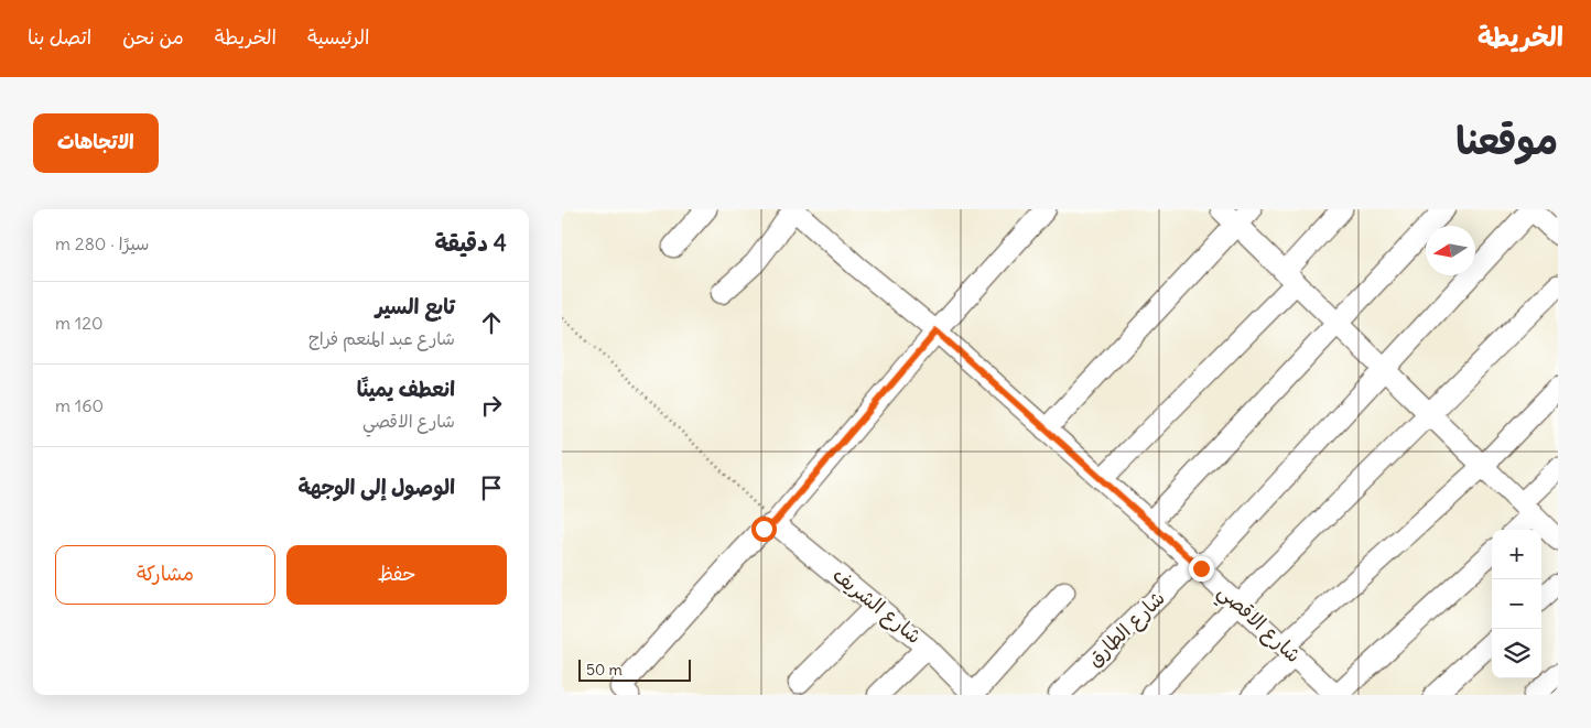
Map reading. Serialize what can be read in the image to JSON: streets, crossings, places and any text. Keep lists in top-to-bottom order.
{
  "streets": {
    "street": ["شارع الشريف", "شارع الاقصي", "شارع الطارق"]
  },
  "crossings": [
    ["شارع الاقصي", "شارع الطارق"]
  ],
  "scale_bar": "50 m",
  "north": "left",
  "page": {
    "header": "الخريطة",
    "nav": [
      "الرئيسية",
      "الخريطة",
      "من نحن",
      "اتصل بنا"
    ],
    "title": "موقعنا",
    "buttons": [
      "الاتجاهات",
      ["حفظ", "مشاركة"]
    ],
    "heading": ["4 دقيقة", "سيرًا · 280 m"],
    "list": [
      ["تابع السير", "شارع عبد المنعم فراج", "120 m"],
      ["انعطف يمينًا", "شارع الاقصي", "160 m"],
      "الوصول إلى الوجهة"
    ],
    "map_buttons": ["+", "−"],
    "scale": "50 m"
  }
}
